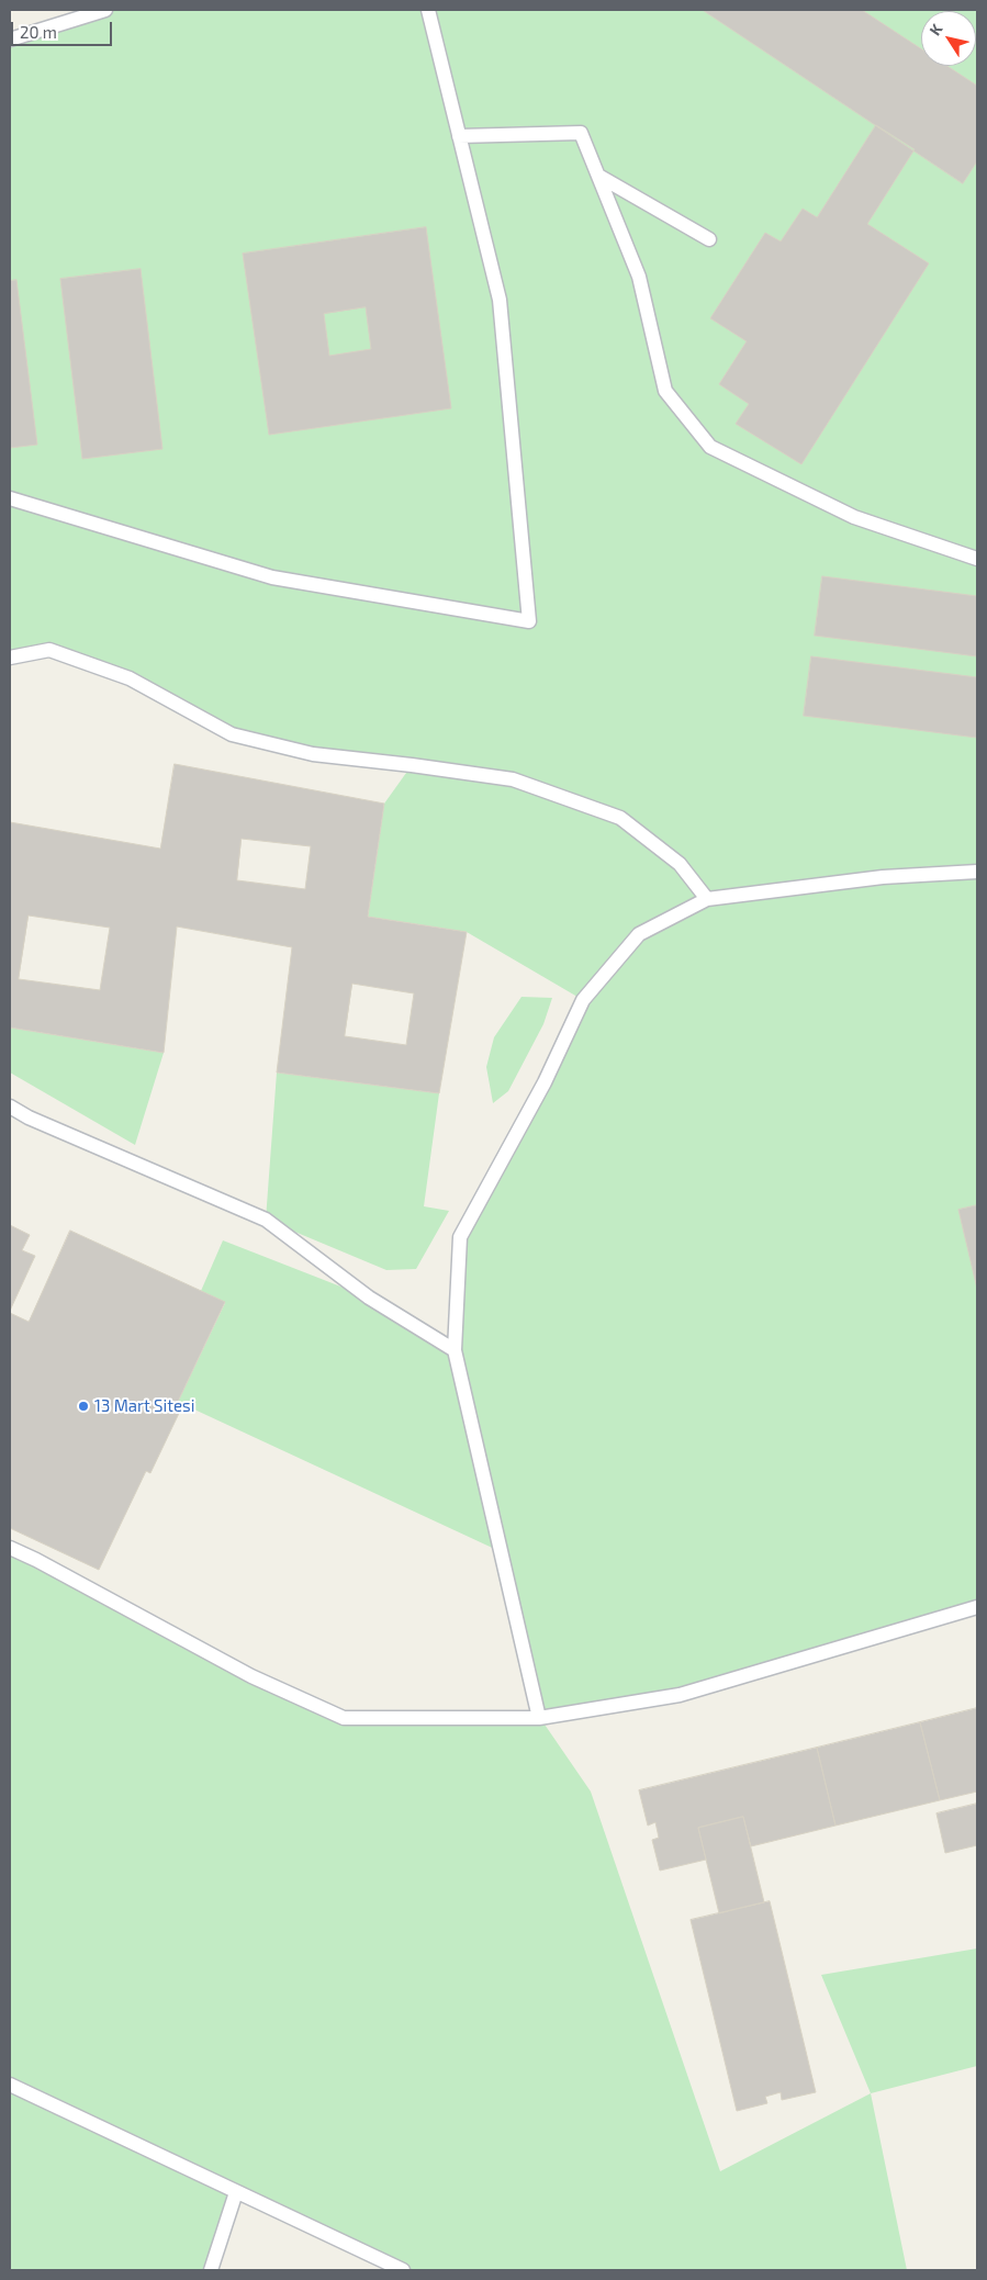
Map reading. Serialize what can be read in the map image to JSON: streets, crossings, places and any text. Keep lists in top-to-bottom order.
{
  "places": ["13 Mart Sitesi"],
  "scale_bar": "20 m",
  "north": "top left"
}
